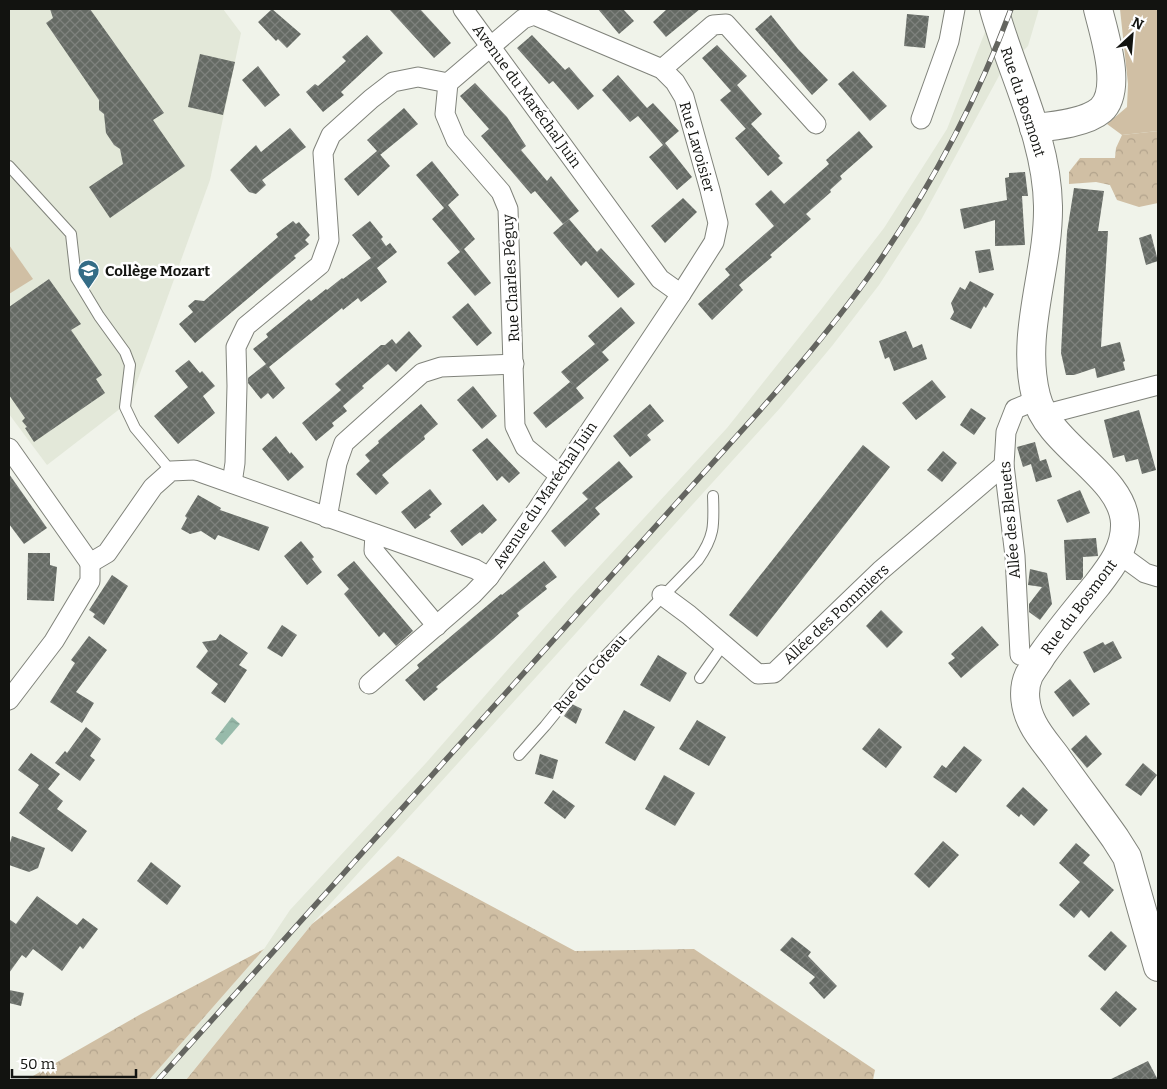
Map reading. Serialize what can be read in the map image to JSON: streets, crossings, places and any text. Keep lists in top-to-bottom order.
{
  "streets": {
    "street": [
      "Avenue du Maréchal Juin",
      "Rue du Bosmont",
      "Rue Lavoisier",
      "Rue Charles Péguy",
      "Allée des Bleuets",
      "Allée des Pommiers"
    ],
    "lane": ["Rue du Coteau"]
  },
  "crossings": [
    ["Avenue du Maréchal Juin", "Rue Lavoisier"],
    ["Avenue du Maréchal Juin", "Rue Charles Péguy"],
    ["Rue du Bosmont", "Allée des Bleuets"],
    ["Allée des Bleuets", "Allée des Pommiers"],
    ["Allée des Pommiers", "Rue du Coteau"]
  ],
  "places": {
    "school or university": ["Collège Mozart"]
  },
  "scale_bar": "50 m",
  "north": "top right"
}
